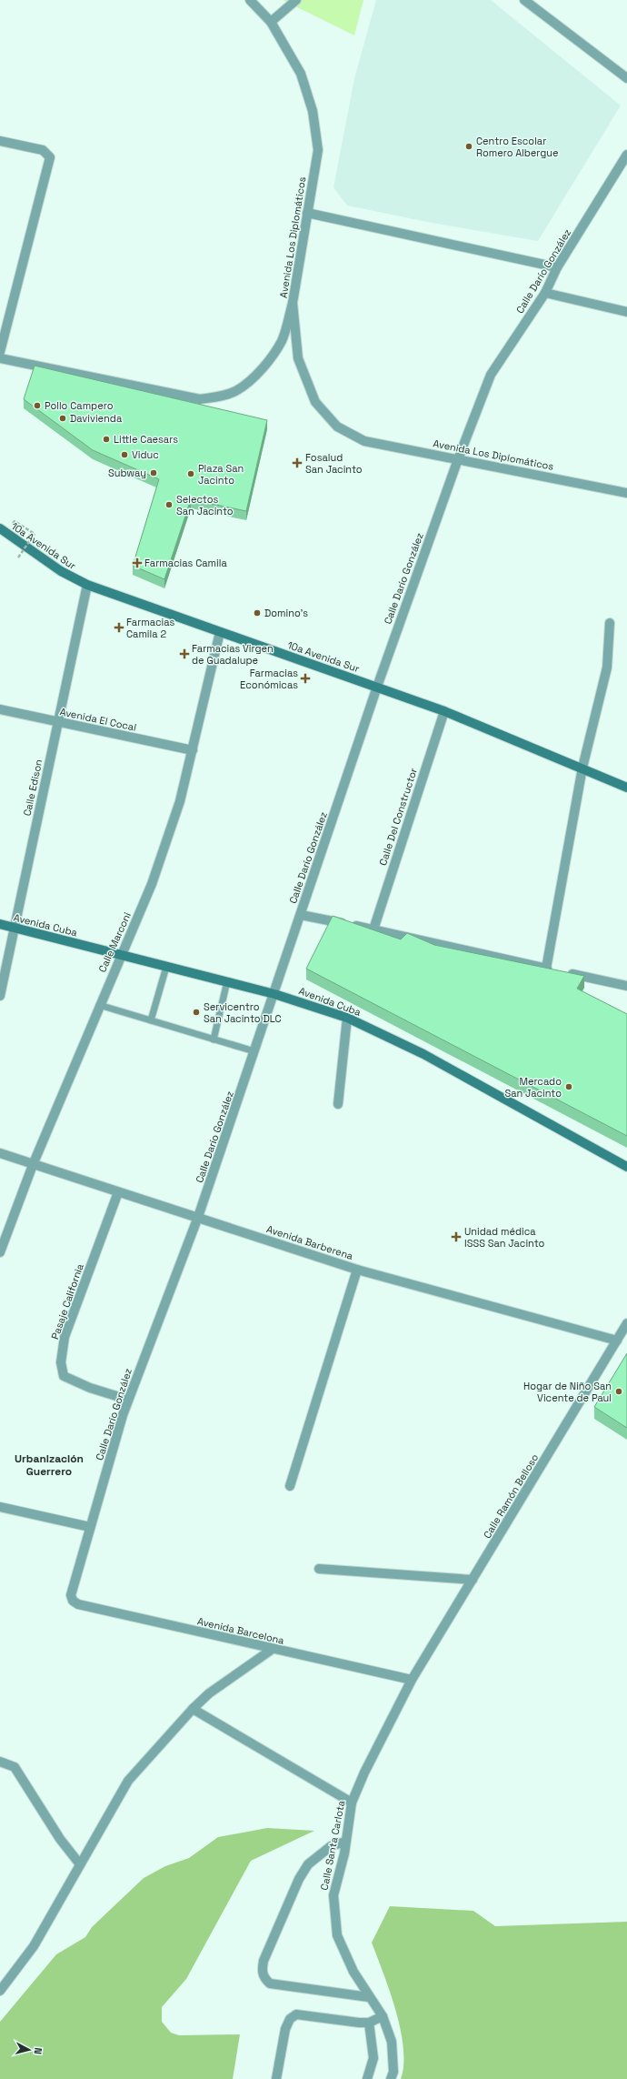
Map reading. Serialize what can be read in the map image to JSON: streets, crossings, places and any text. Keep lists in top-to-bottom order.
{
  "streets": {
    "main road": ["10a Avenida Sur", "Avenida Cuba"],
    "street": [
      "Avenida Los Diplomáticos",
      "Calle Darío González",
      "Avenida El Cocal",
      "Calle Edison",
      "Calle Del Constructor",
      "Calle Marconi",
      "Avenida Barberena",
      "Pasaje California",
      "Calle Ramón Belloso",
      "Avenida Barcelona",
      "Calle Santa Carlota"
    ]
  },
  "crossings": [
    ["Avenida Los Diplomáticos", "Calle Darío González"],
    ["Calle Darío González", "10a Avenida Sur"],
    ["Calle Darío González", "Avenida Cuba"],
    ["Calle Darío González", "Avenida Barberena"],
    ["Calle Darío González", "Pasaje California"],
    ["Calle Darío González", "Avenida Barcelona"],
    ["10a Avenida Sur", "Calle Edison"],
    ["10a Avenida Sur", "Calle Del Constructor"],
    ["10a Avenida Sur", "Calle Marconi"],
    ["Avenida El Cocal", "Calle Edison"],
    ["Avenida El Cocal", "Calle Marconi"],
    ["Calle Edison", "Avenida Cuba"],
    ["Avenida Cuba", "Calle Marconi"],
    ["Calle Marconi", "Avenida Barberena"],
    ["Avenida Barberena", "Pasaje California"],
    ["Avenida Barberena", "Calle Ramón Belloso"],
    ["Calle Ramón Belloso", "Avenida Barcelona"],
    ["Calle Ramón Belloso", "Calle Santa Carlota"],
    ["Avenida Barcelona", "Calle Santa Carlota"]
  ],
  "districts": ["Urbanización Guerrero"],
  "places": {
    "other": [
      "Centro Escolar Romero Albergue",
      "Pollo Campero",
      "Davivienda",
      "Little Caesars",
      "Viduc",
      "Subway",
      "Plaza San Jacinto",
      "Selectos San Jacinto",
      "Domino's",
      "Servicentro San Jacinto DLC",
      "Mercado San Jacinto",
      "Hogar de Niño San Vicente de Paul"
    ],
    "health": [
      "Fosalud San Jacinto",
      "Farmacias Camila",
      "Farmacias Camila 2",
      "Farmacias Virgen de Guadalupe",
      "Farmacias Económicas",
      "Unidad médica ISSS San Jacinto"
    ]
  },
  "north": "right"
}
